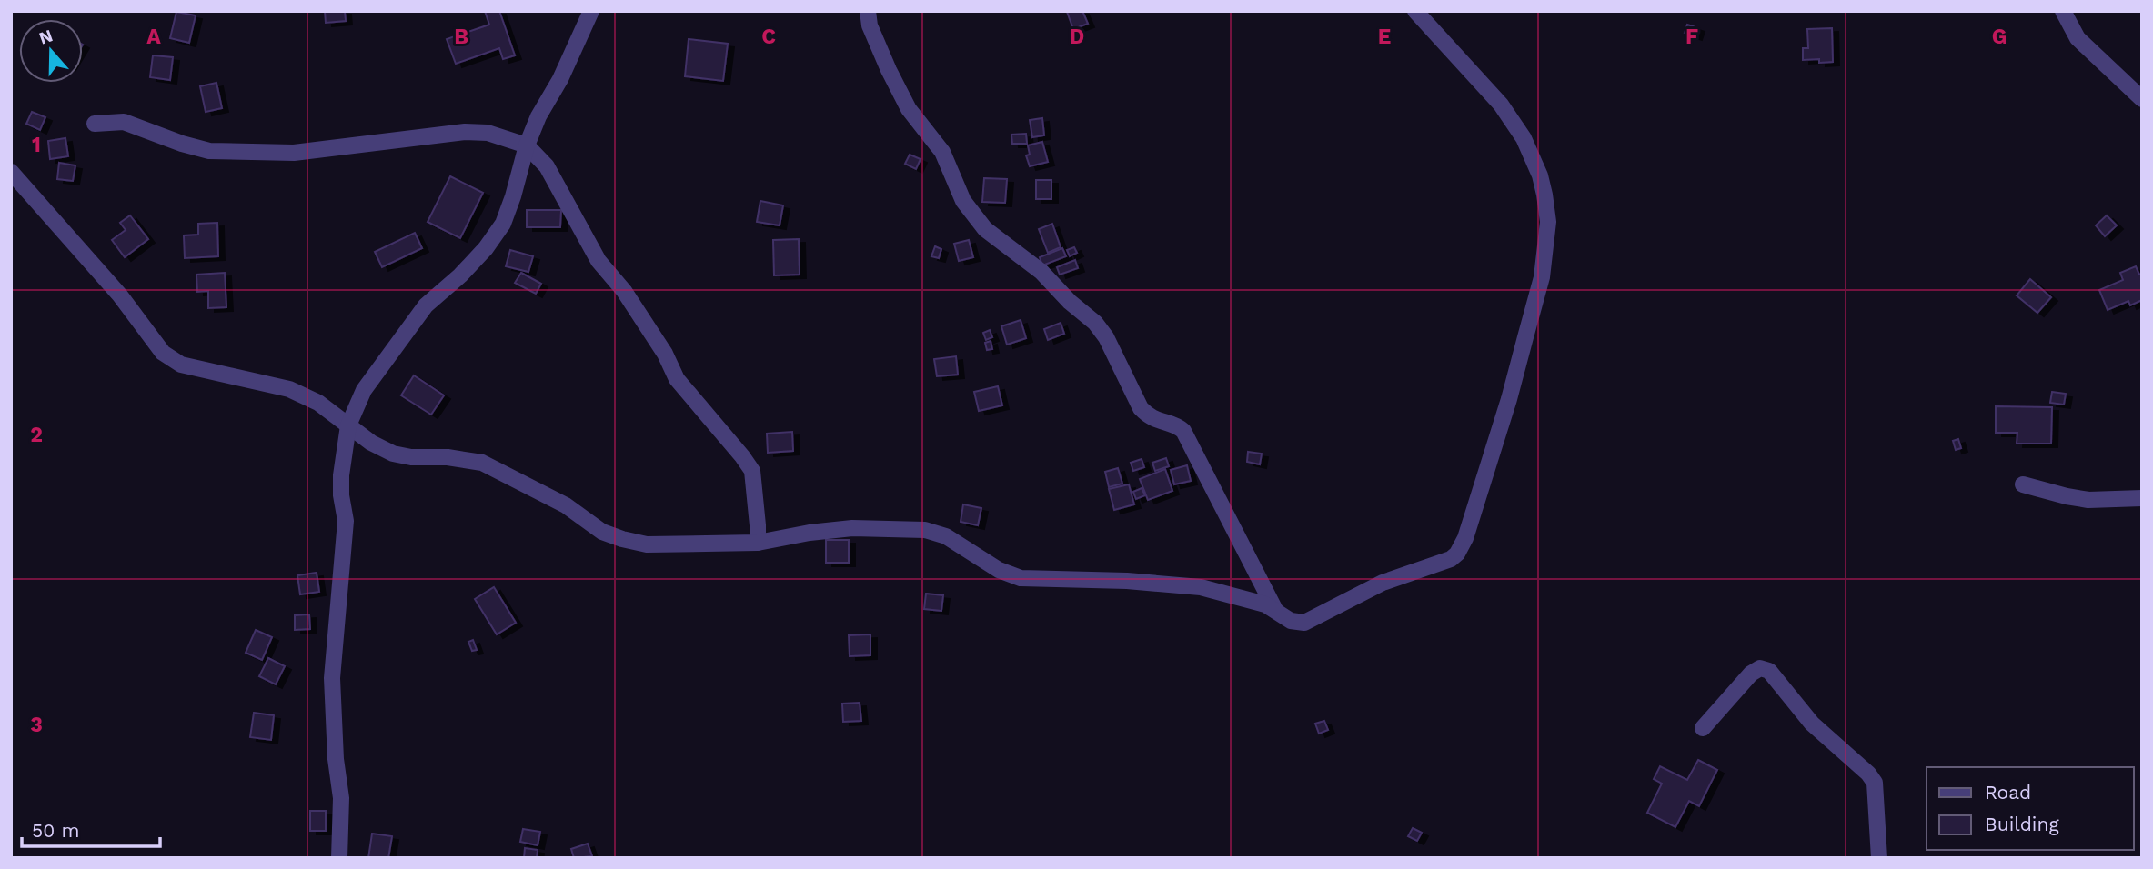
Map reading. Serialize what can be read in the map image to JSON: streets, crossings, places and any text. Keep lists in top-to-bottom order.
{
  "legend": ["Road", "Building"],
  "scale_bar": "50 m",
  "north": "top",
  "grid": {
    "columns": [
      "A",
      "B",
      "C",
      "D",
      "E",
      "F",
      "G"
    ],
    "rows": ["1", "2", "3"]
  }
}
